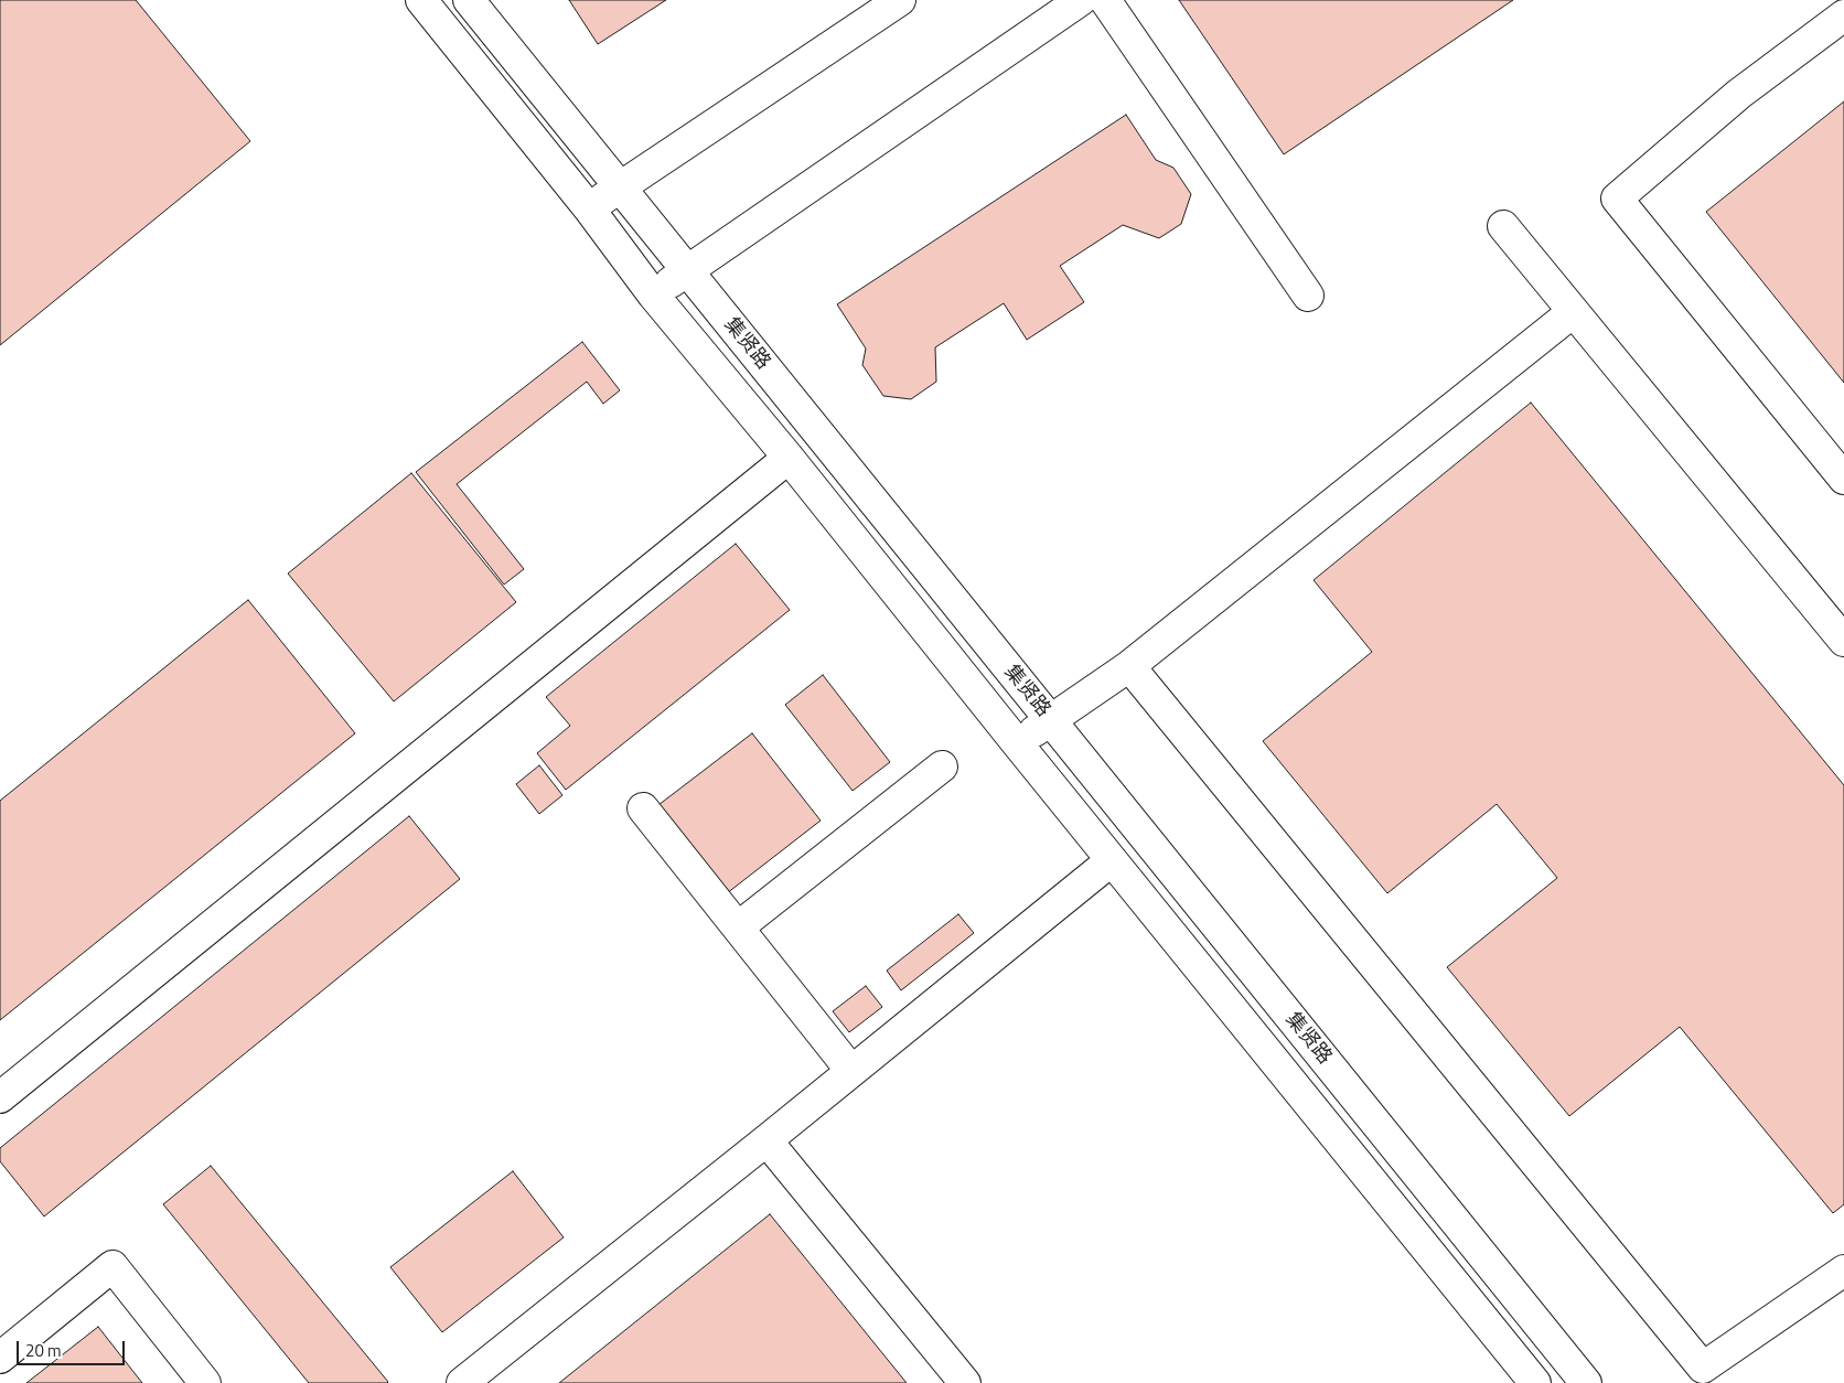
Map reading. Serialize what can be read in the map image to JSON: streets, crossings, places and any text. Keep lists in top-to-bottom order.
{
  "streets": {
    "street": ["集贤路"]
  },
  "scale_bar": "20 m"
}
